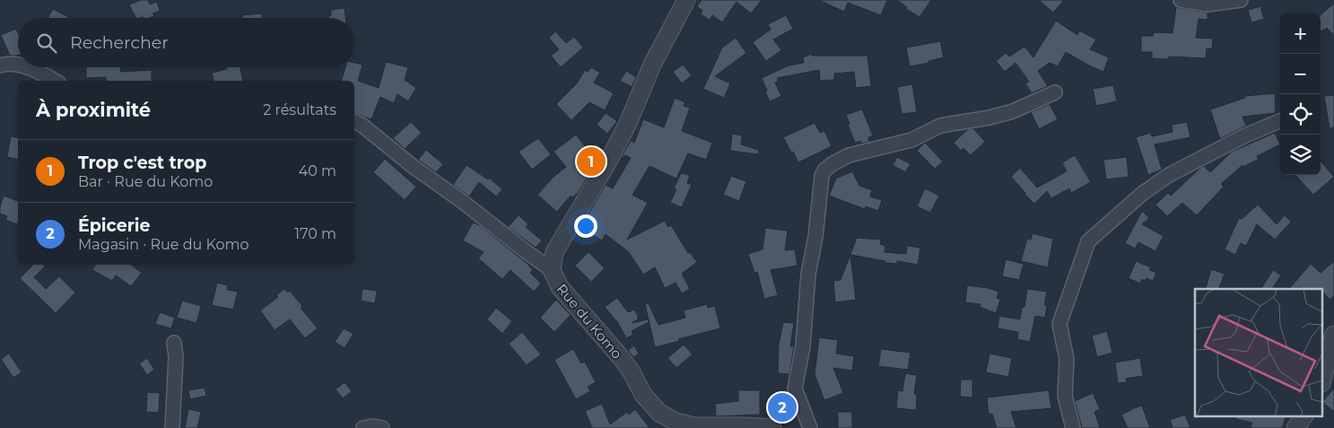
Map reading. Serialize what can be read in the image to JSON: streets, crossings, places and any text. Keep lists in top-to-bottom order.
{
  "streets": {
    "street": ["Rue du Komo"]
  },
  "page": {
    "map_buttons": ["+", "−"],
    "search": "Rechercher",
    "heading": ["À proximité", "2 résultats"],
    "list": [
      {
        "mark": "1",
        "name": "Trop c'est trop",
        "note": "Bar · Rue du Komo",
        "value": "40 m"
      },
      {
        "mark": "2",
        "name": "Épicerie",
        "note": "Magasin · Rue du Komo",
        "value": "170 m"
      }
    ],
    "pins": ["1", "2"]
  }
}
